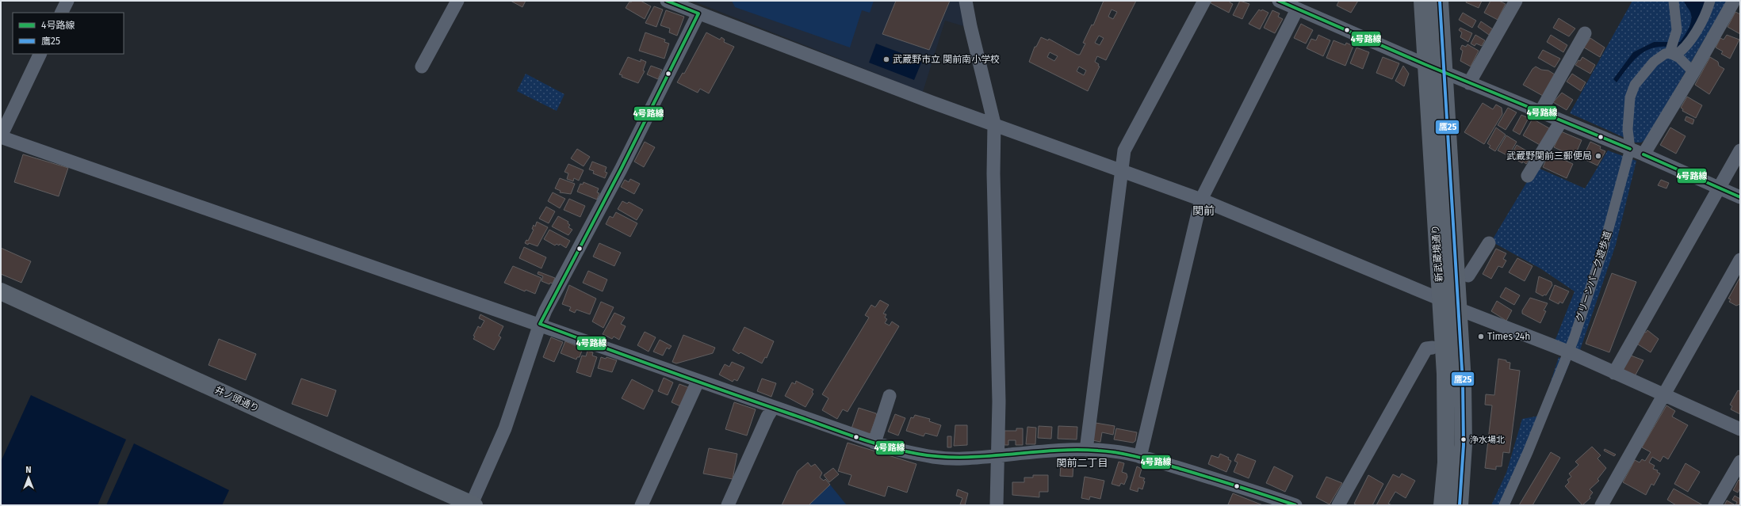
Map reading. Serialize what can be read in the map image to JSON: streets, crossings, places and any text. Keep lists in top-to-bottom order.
{
  "streets": {
    "main road": ["新武蔵境通り", "井ノ頭通り"],
    "street": ["グリーンパーク遊歩道"]
  },
  "districts": ["関前", "関前二丁目"],
  "places": [
    "武蔵野市立 関前南小学校",
    "武蔵野関前三郵便局",
    "Times 24h",
    "浄水場北"
  ],
  "lines": ["transit line 4号路線", "transit line 鷹25"],
  "legend": ["4号路線", "鷹25"],
  "north": "top"
}
